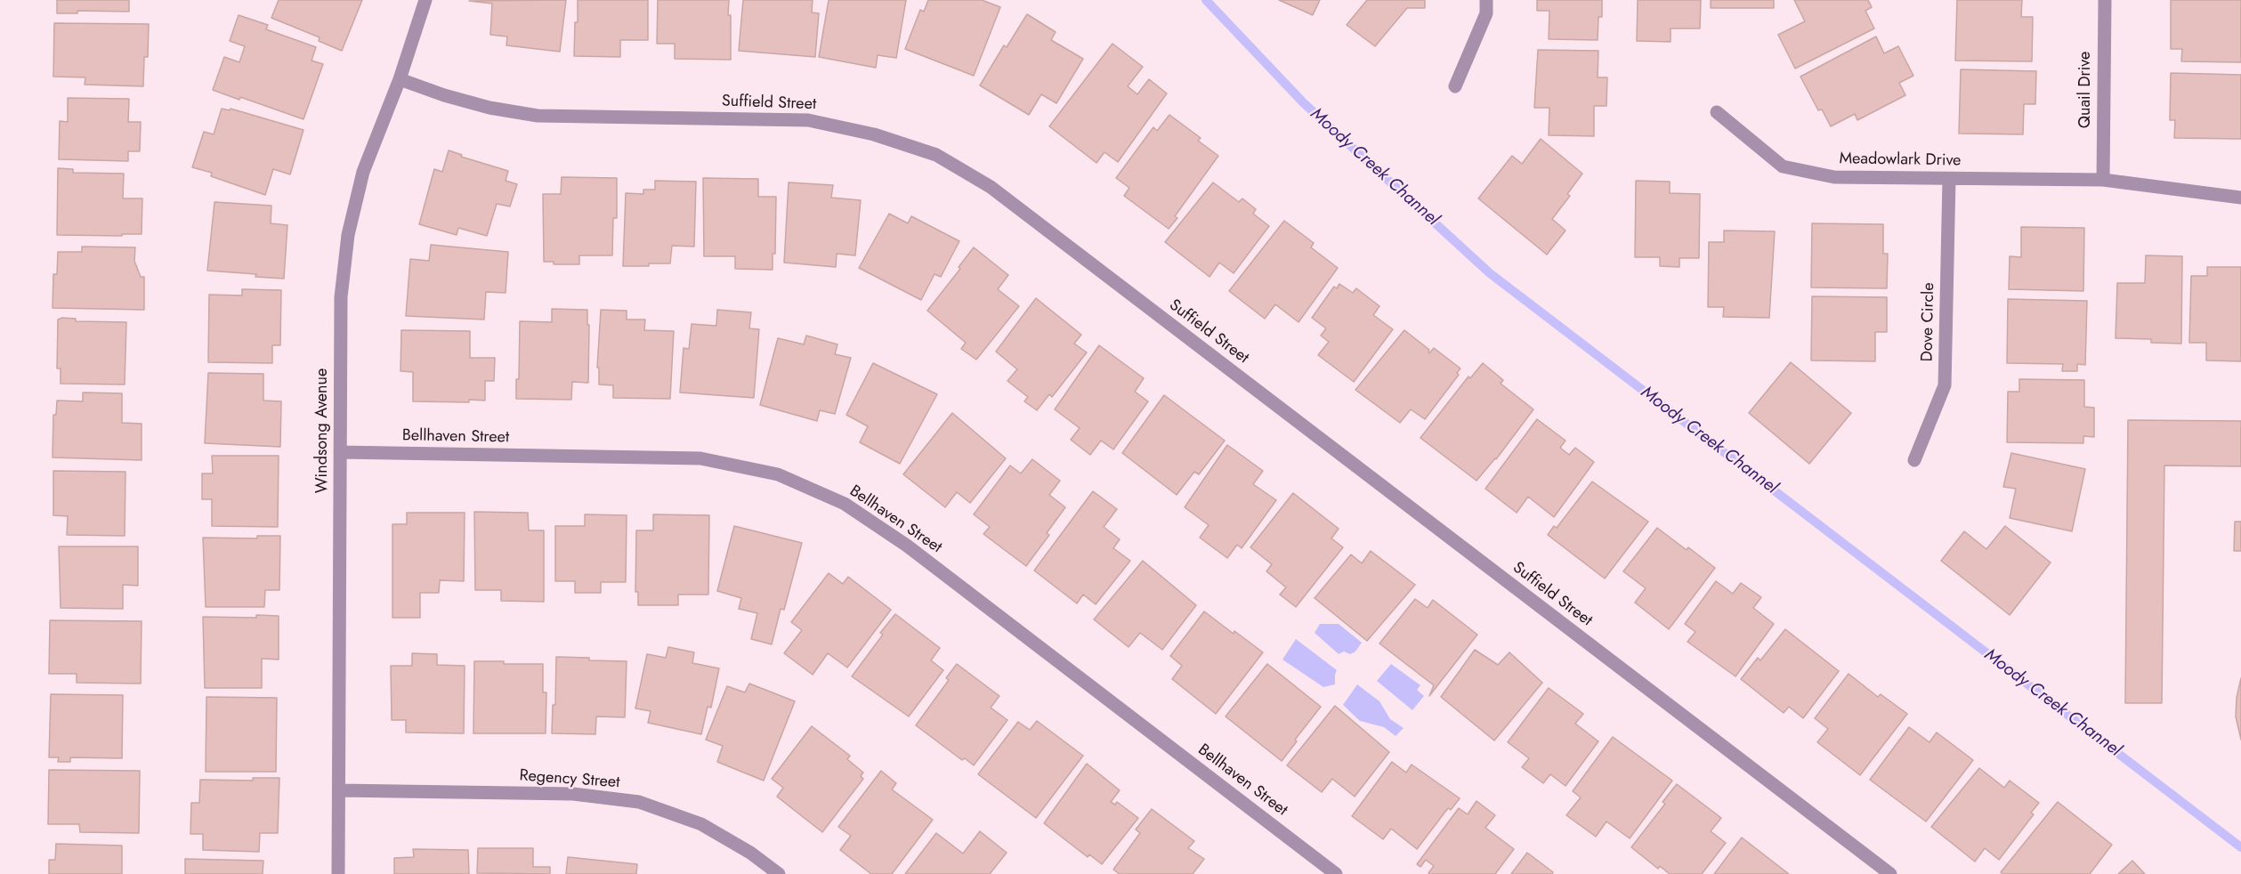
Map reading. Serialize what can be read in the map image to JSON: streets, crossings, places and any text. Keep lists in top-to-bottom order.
{
  "streets": {
    "street": [
      "Quail Drive",
      "Suffield Street",
      "Meadowlark Drive",
      "Dove Circle",
      "Windsong Avenue",
      "Bellhaven Street",
      "Regency Street"
    ]
  },
  "crossings": [
    ["Quail Drive", "Meadowlark Drive"],
    ["Suffield Street", "Windsong Avenue"],
    ["Meadowlark Drive", "Dove Circle"],
    ["Windsong Avenue", "Bellhaven Street"],
    ["Windsong Avenue", "Regency Street"]
  ],
  "water": ["Moody Creek Channel"]
}
